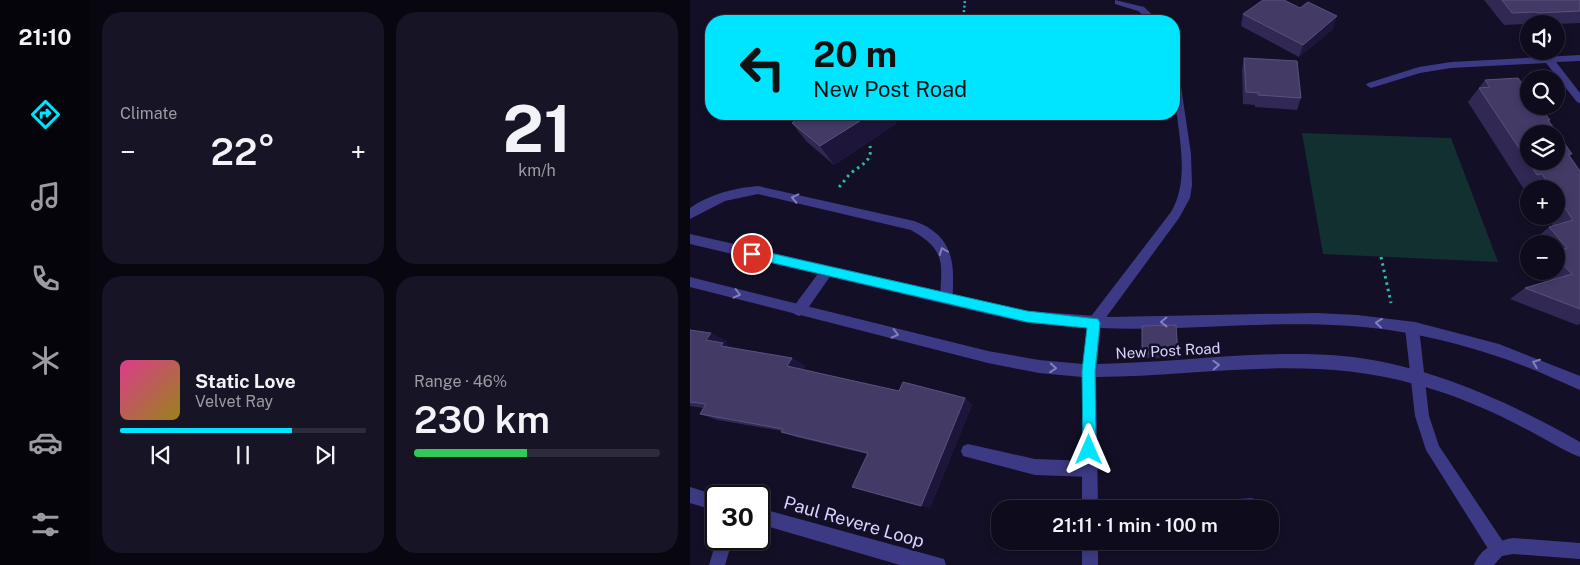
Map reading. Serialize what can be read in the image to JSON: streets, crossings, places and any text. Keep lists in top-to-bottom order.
{
  "streets": {
    "street": ["New Post Road", "Paul Revere Loop"]
  },
  "page": {
    "tabs": "21:10",
    "tile": [
      "Climate",
      ["21", "km/h"],
      ["Range · 46%", "230 km"]
    ],
    "map_buttons": ["+", "−"],
    "turn": ["20 m", "New Post Road"],
    "heat": ["−", "22°", "+"],
    "song": ["Static Love", "Velvet Ray"],
    "limit": "30",
    "trip": "21:11 · 1 min · 100 m"
  }
}
